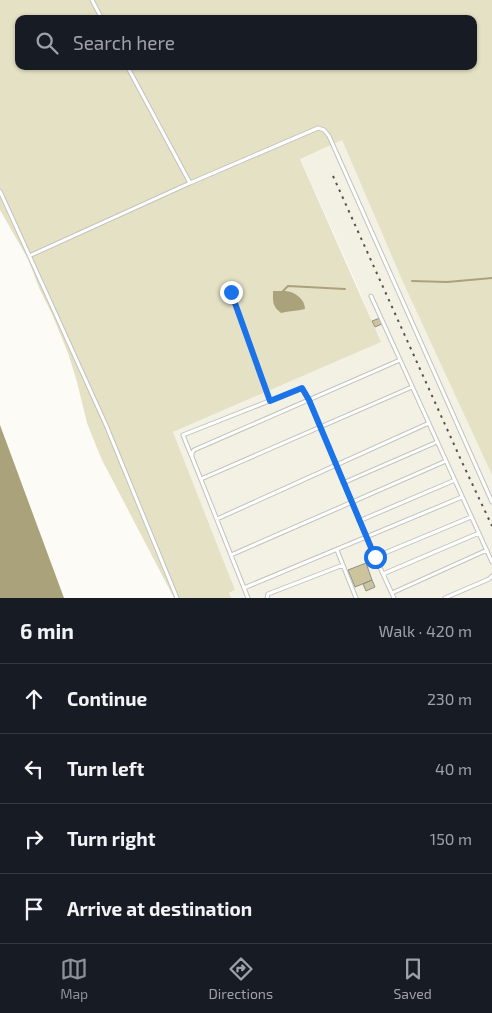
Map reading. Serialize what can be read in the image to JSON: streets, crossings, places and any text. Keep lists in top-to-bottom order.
{
  "page": {
    "search": "Search here",
    "heading": ["6 min", "Walk · 420 m"],
    "list": [
      ["Continue", "230 m"],
      ["Turn left", "40 m"],
      ["Turn right", "150 m"],
      "Arrive at destination"
    ],
    "nav": ["Map", "Directions", "Saved"]
  }
}
